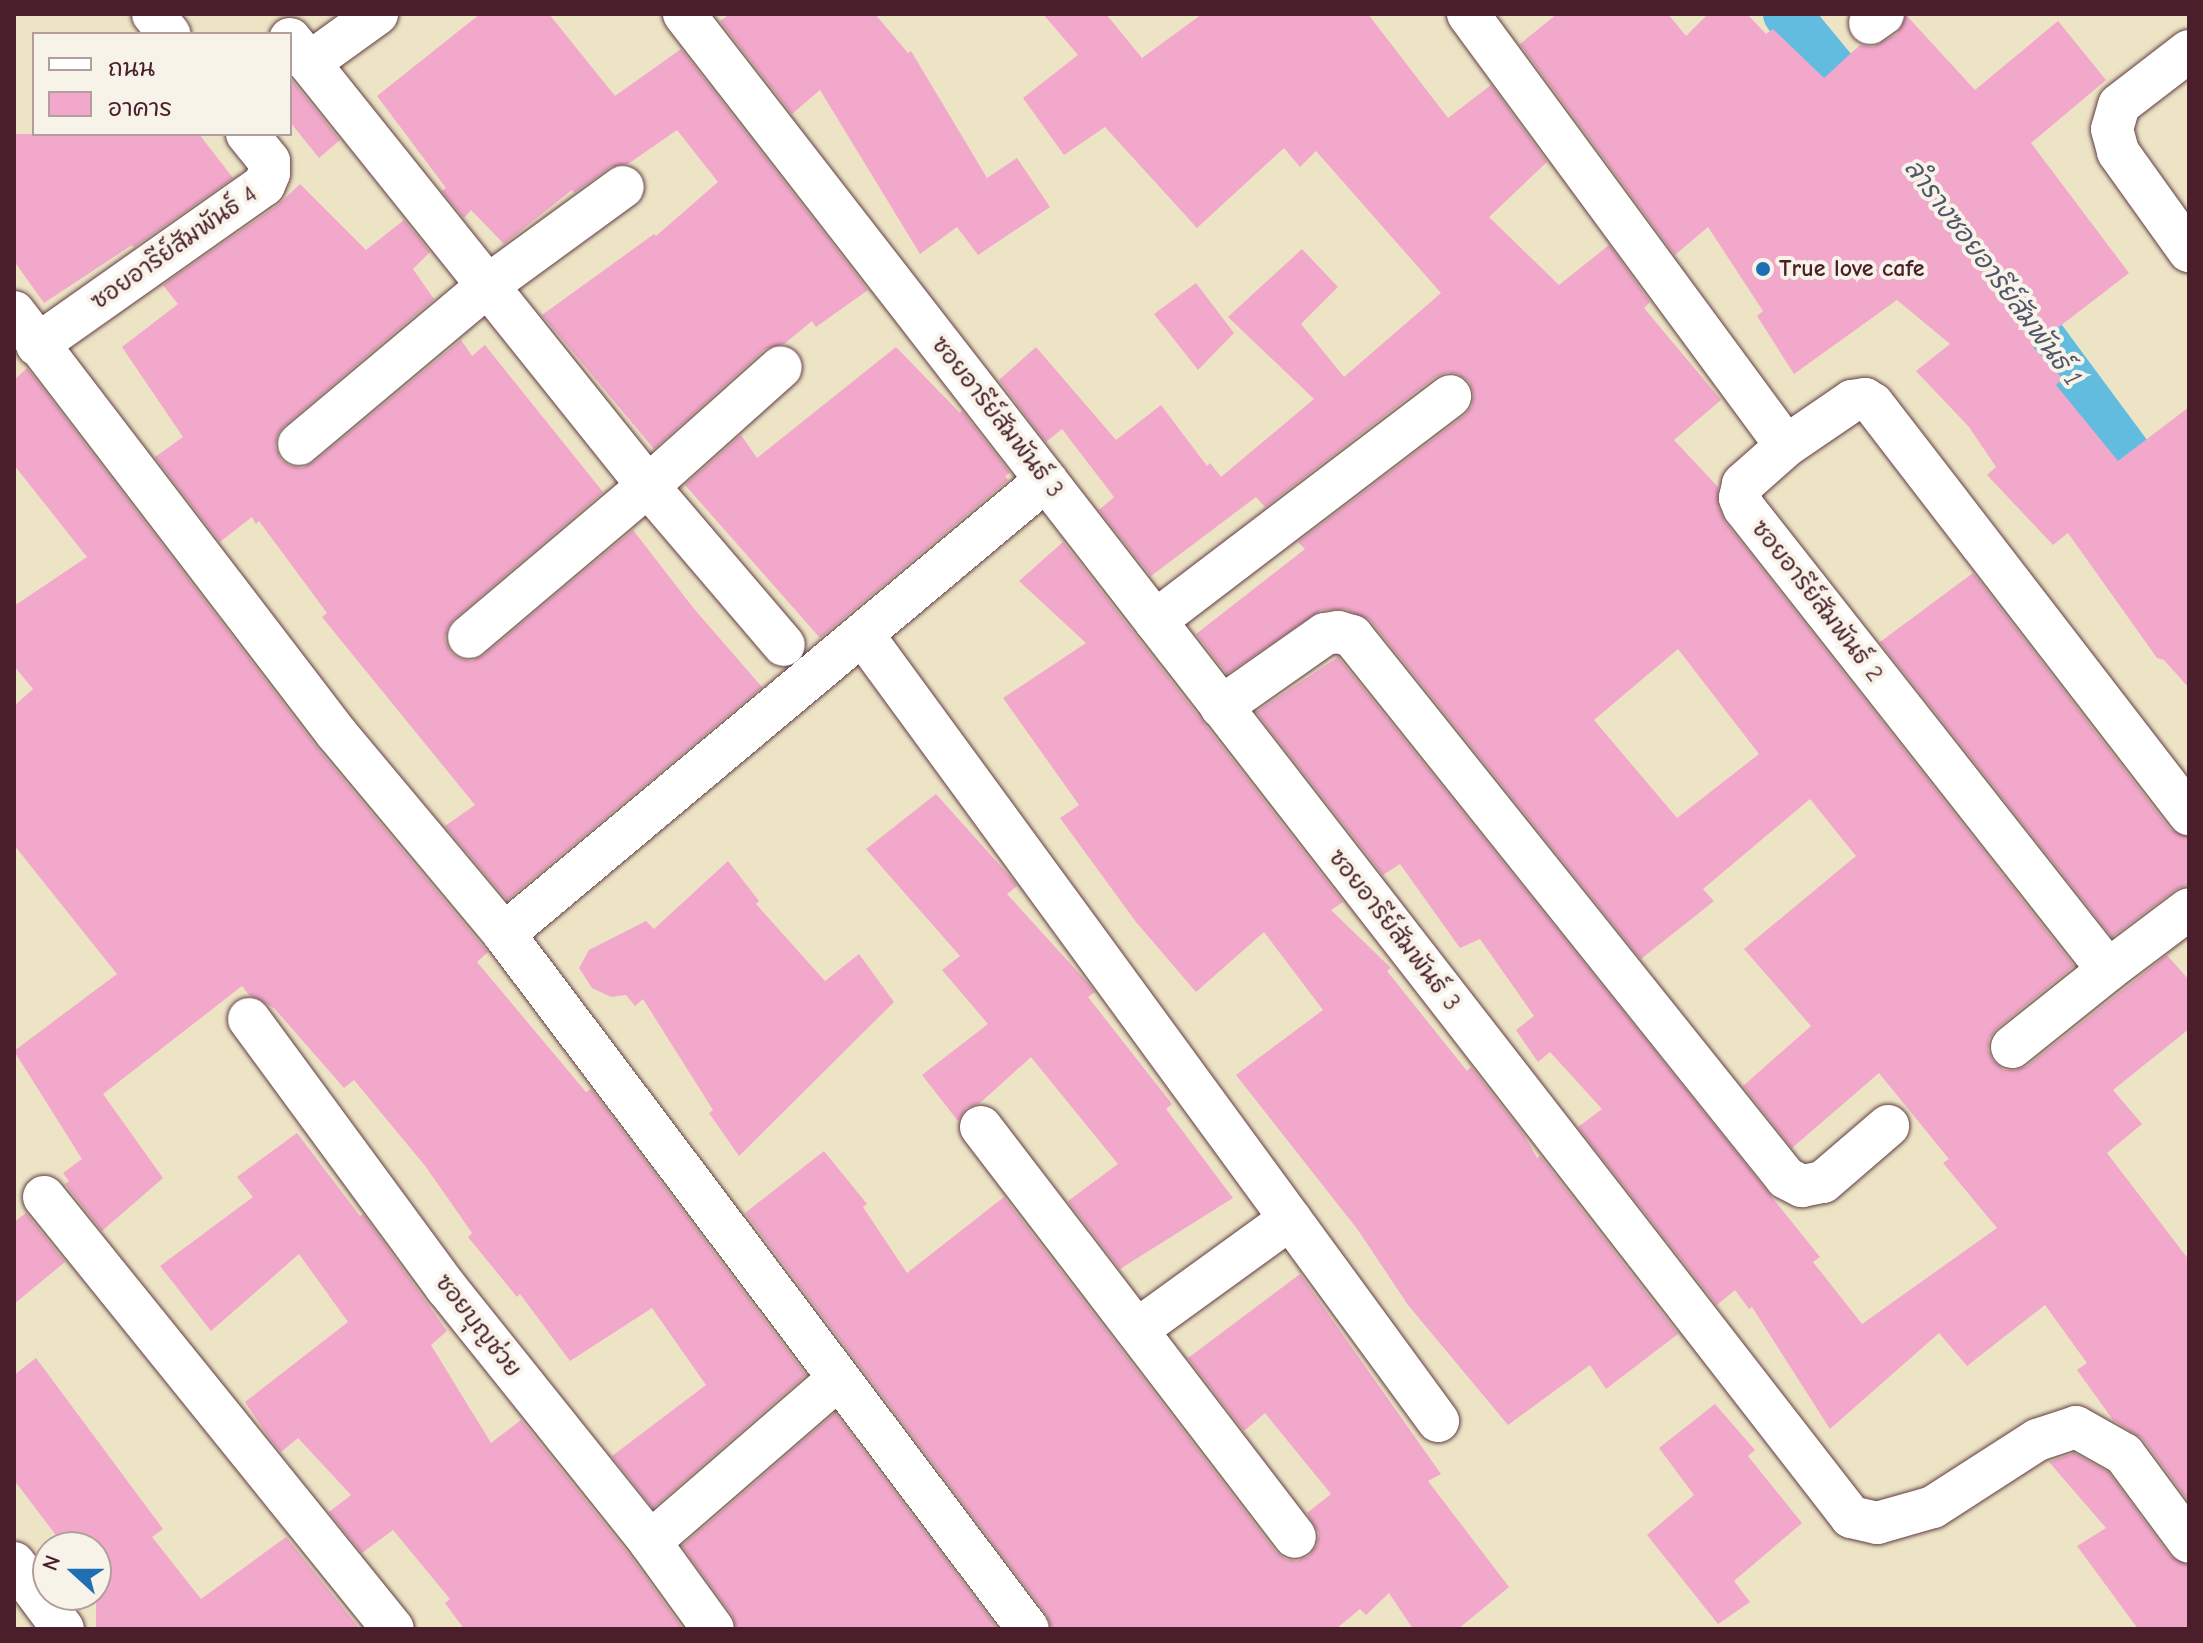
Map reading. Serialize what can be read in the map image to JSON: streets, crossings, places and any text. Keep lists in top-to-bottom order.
{
  "streets": {
    "street": [
      "ซอยอารีย์สัมพันธ์ 4",
      "ซอยอารีย์สัมพันธ์ 3",
      "ซอยอารีย์สัมพันธ์ 2",
      "ซอยบุญช่วย"
    ]
  },
  "water": ["ลำรางซอยอารีย์สัมพันธ์ 1"],
  "places": ["True love cafe"],
  "legend": ["ถนน", "อาคาร"],
  "north": "left"
}
